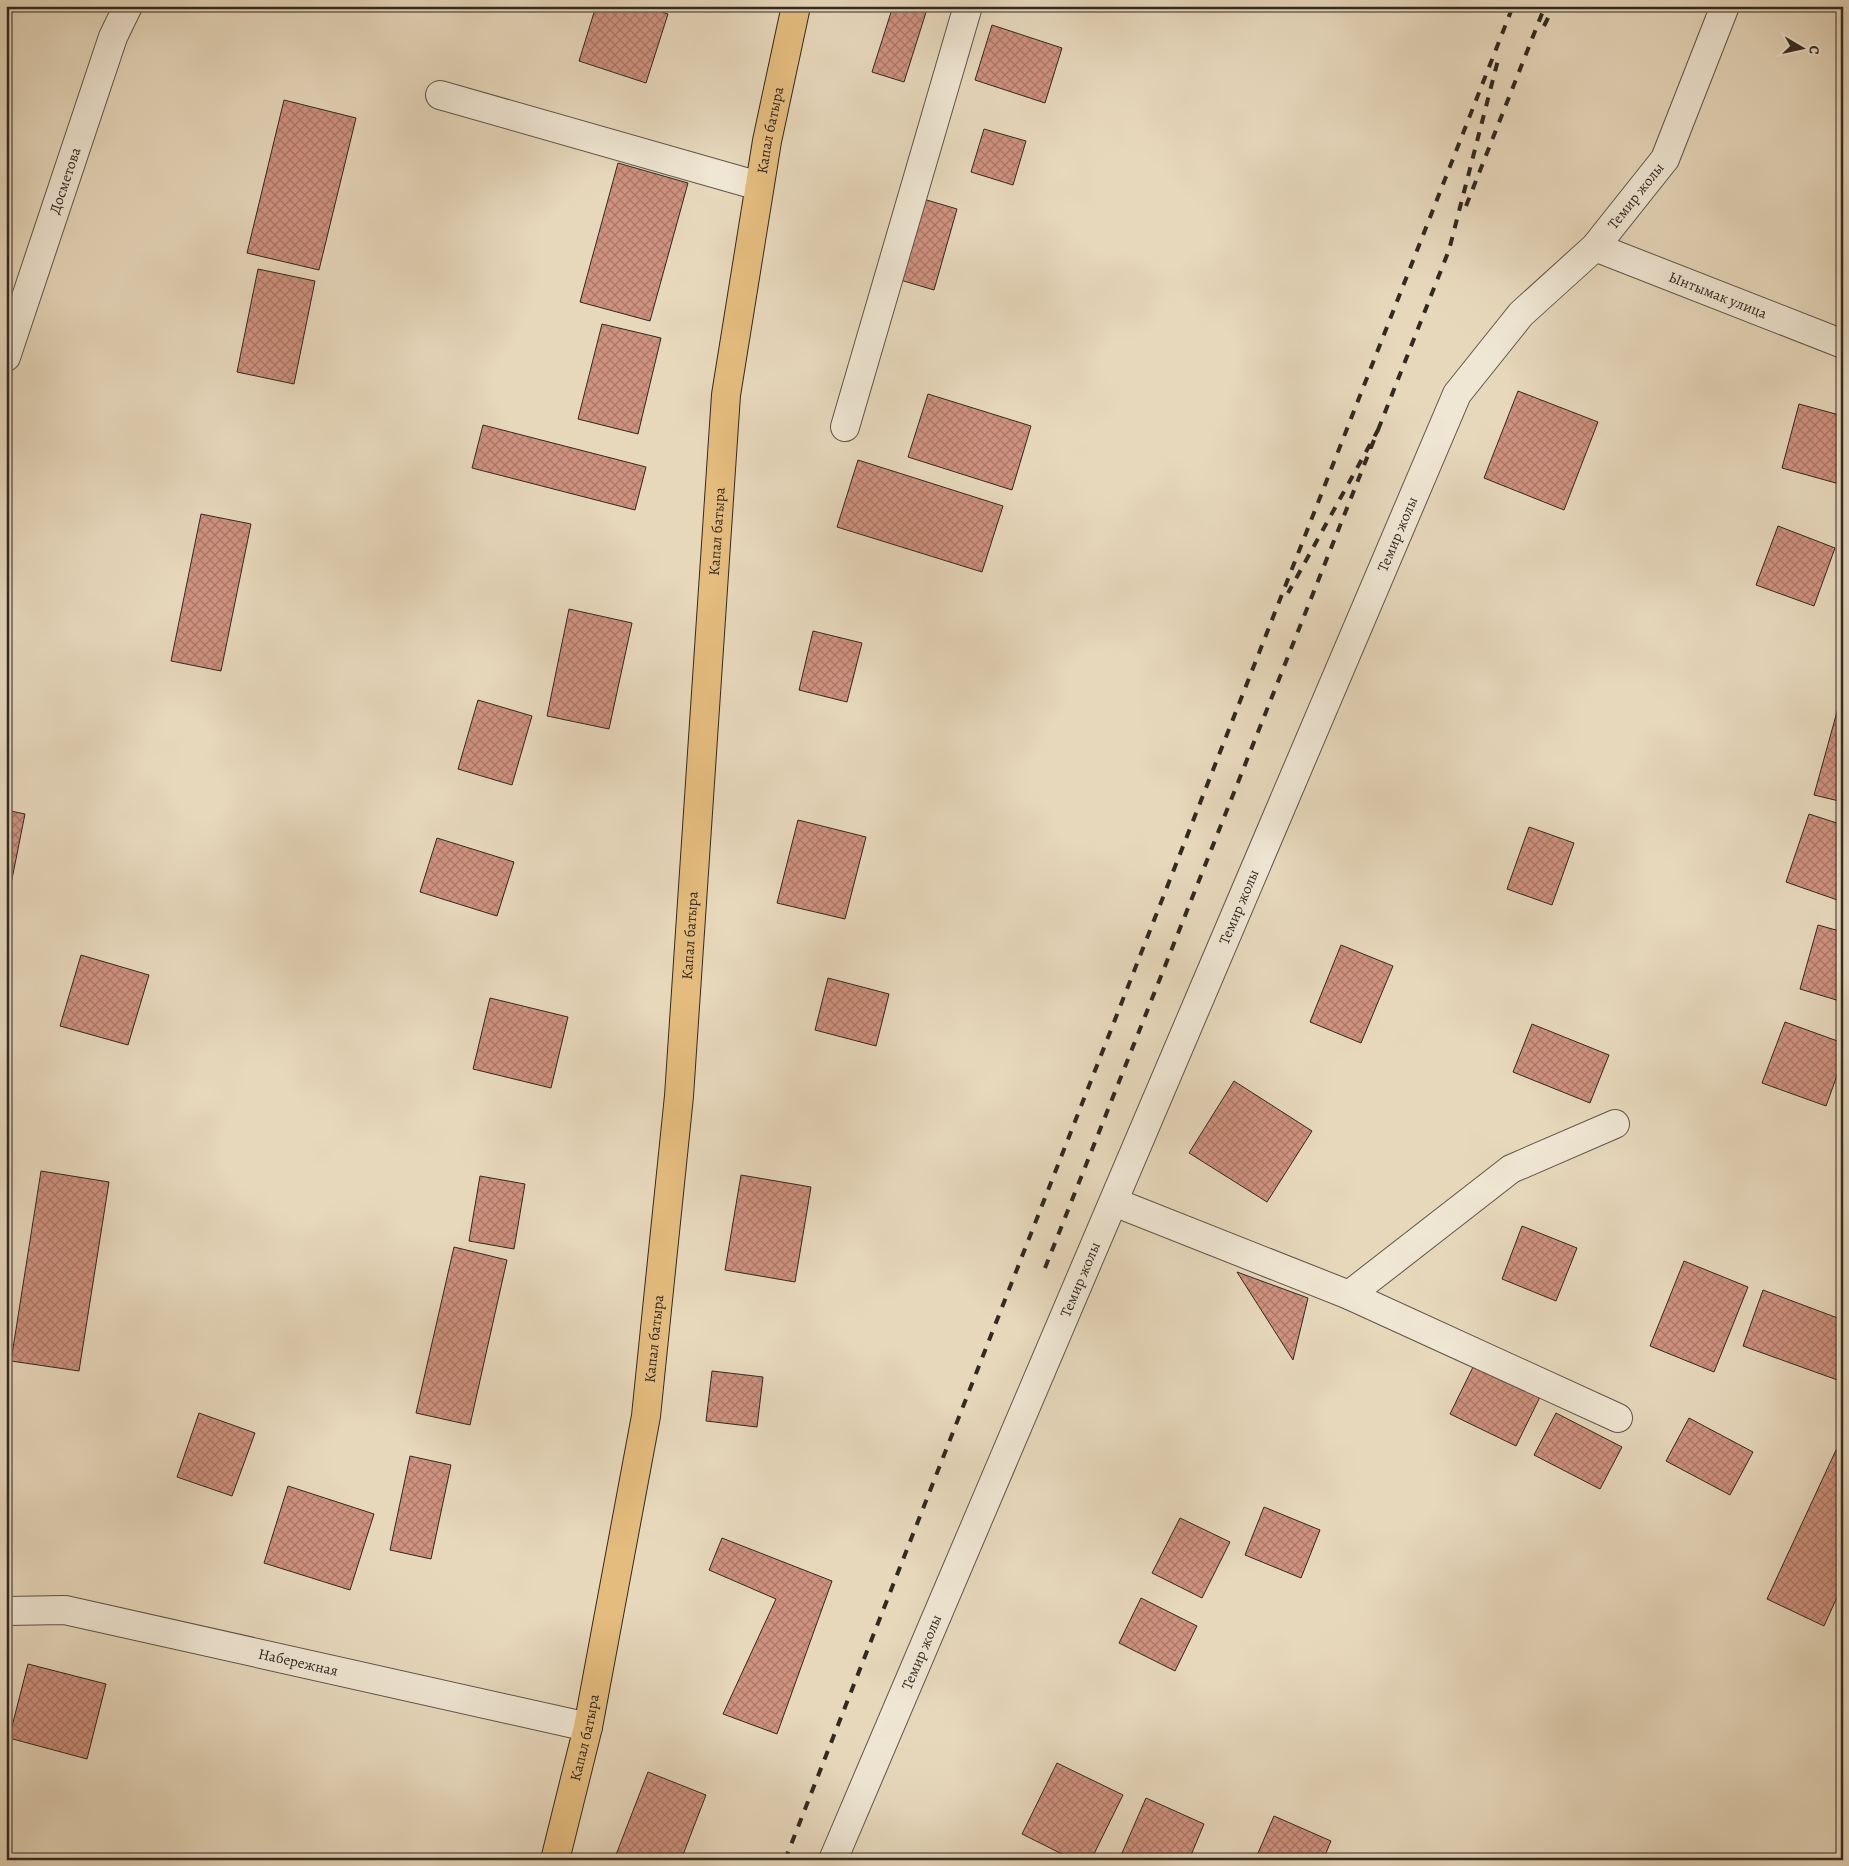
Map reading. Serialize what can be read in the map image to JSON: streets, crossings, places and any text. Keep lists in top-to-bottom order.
{
  "streets": {
    "main road": ["Капал батыра"],
    "street": [
      "Досметова",
      "Темир жолы",
      "Ынтымак улица",
      "Набережная"
    ]
  },
  "crossings": [
    ["Капал батыра", "Набережная"],
    ["Темир жолы", "Ынтымак улица"]
  ],
  "north": "right"
}
